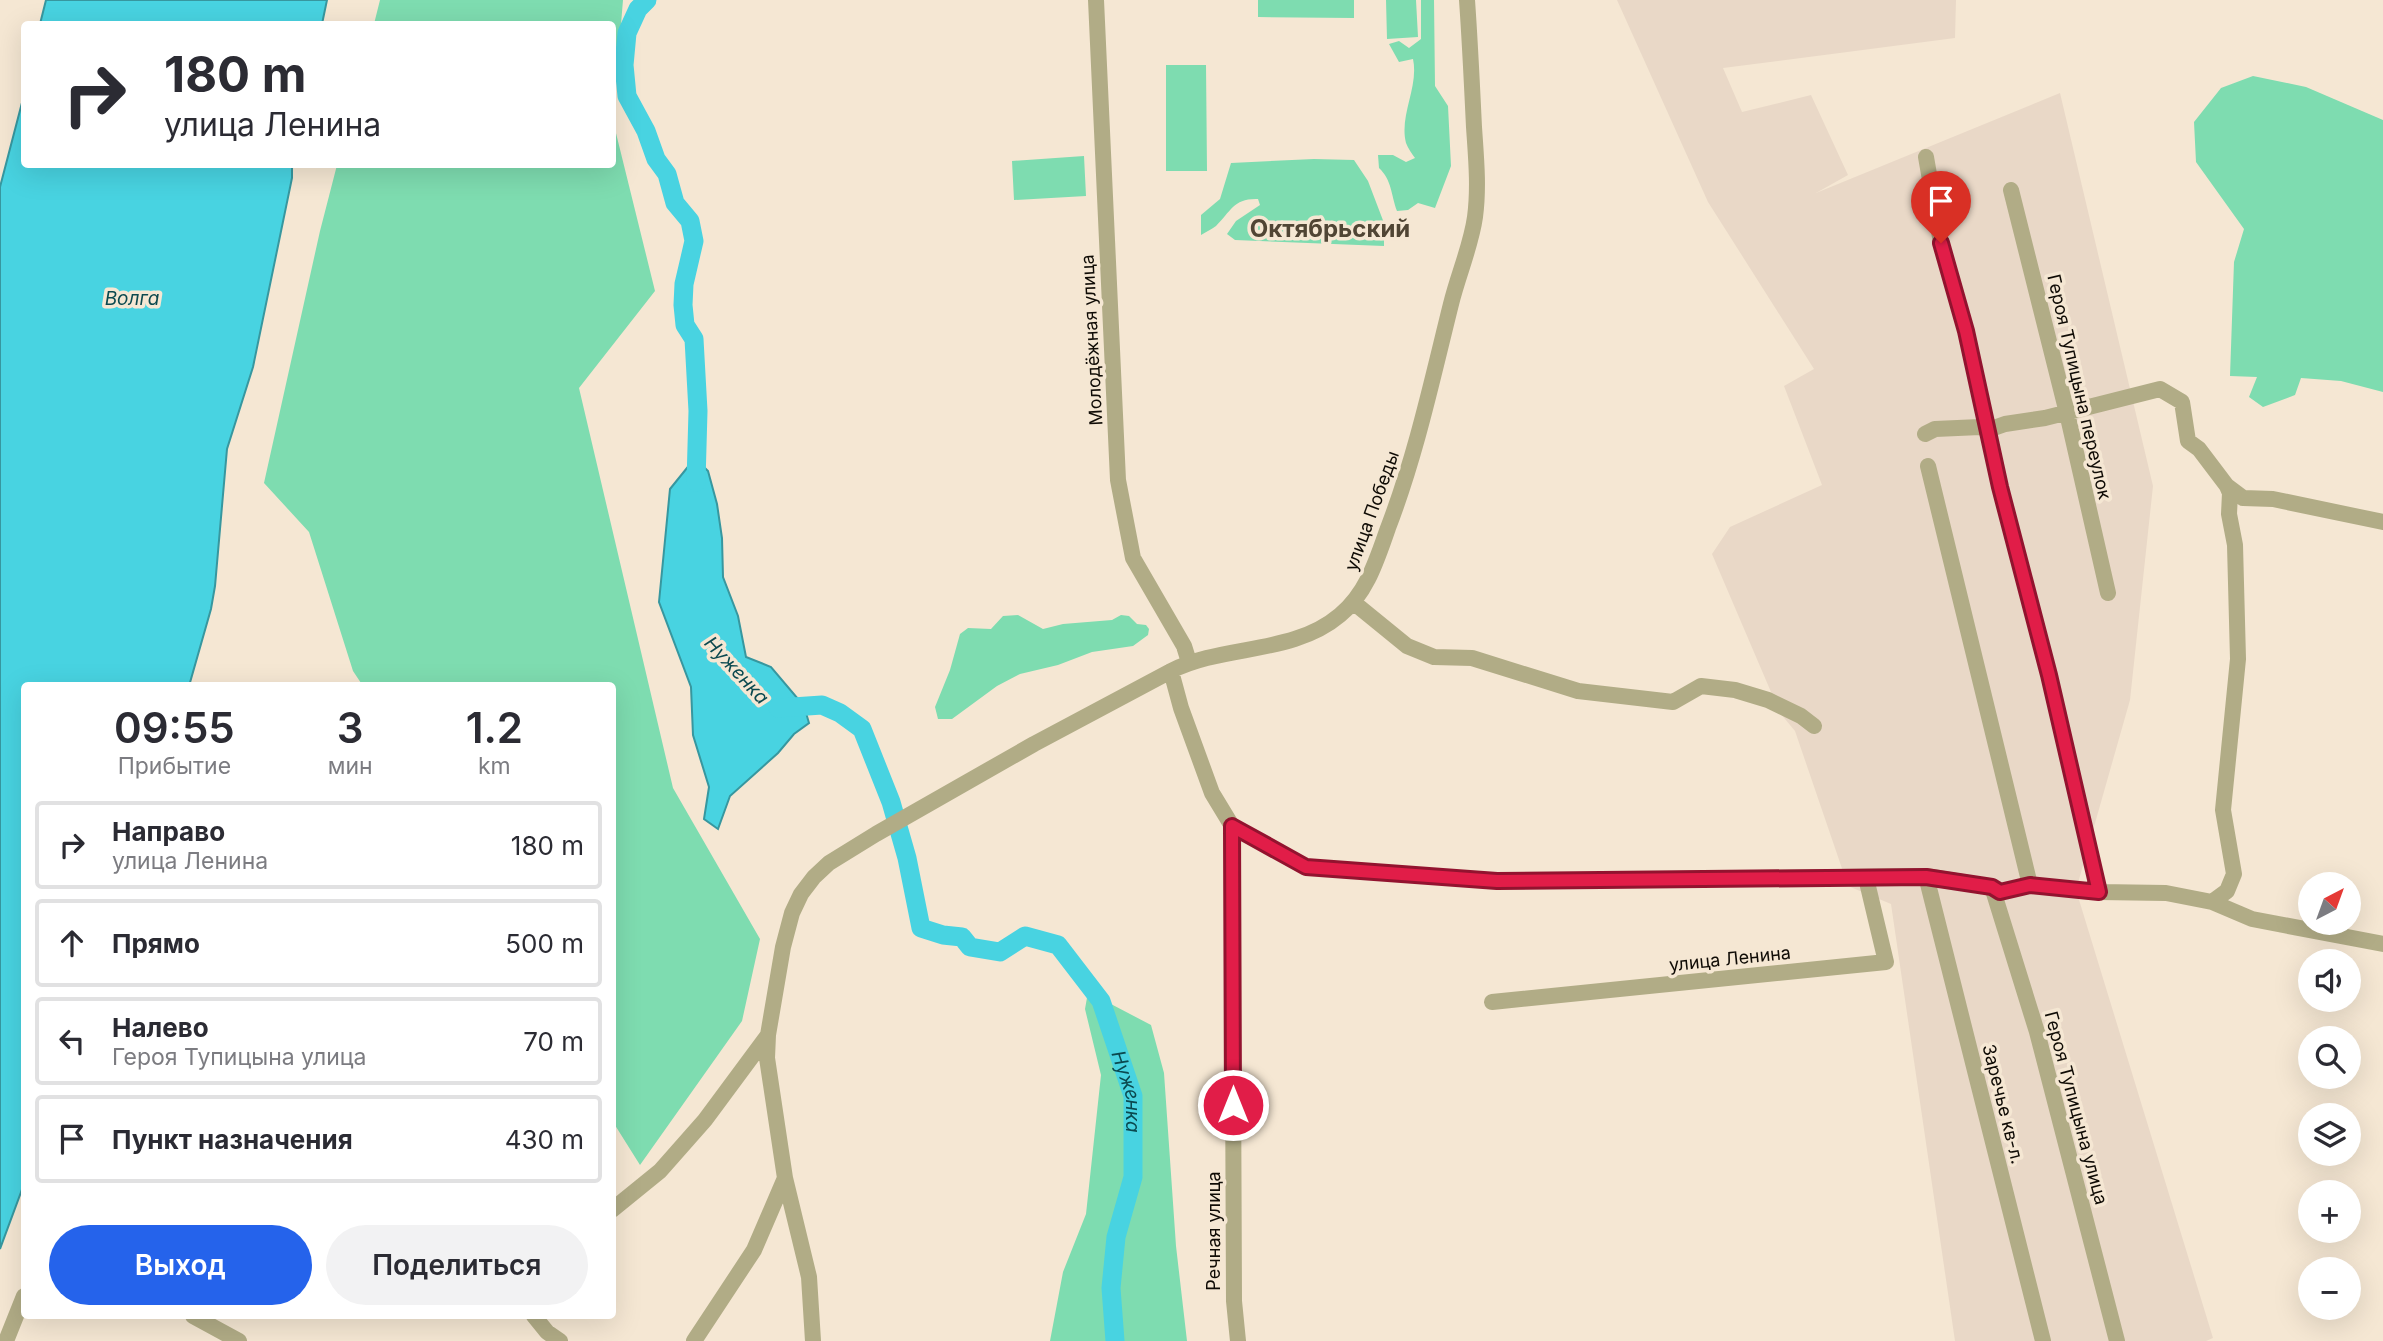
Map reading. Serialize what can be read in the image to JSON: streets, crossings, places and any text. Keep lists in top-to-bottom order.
{
  "streets": {
    "street": [
      "Молодёжная улица",
      "Героя Тупицына переулок",
      "улица Победы",
      "улица Ленина",
      "Заречье кв-л.",
      "Героя Тупицына улица",
      "Речная улица"
    ]
  },
  "crossings": [
    ["Молодёжная улица", "улица Победы"]
  ],
  "districts": ["Октябрьский"],
  "water": ["Волга", "Нуженка"],
  "north": "top right",
  "page": {
    "turn": ["180 m", "улица Ленина"],
    "eta": [
      "09:55",
      "Прибытие",
      "3",
      "мин",
      "1.2",
      "km"
    ],
    "list": [
      {
        "name": "Направо",
        "note": "улица Ленина",
        "value": "180 m"
      },
      {
        "name": "Прямо",
        "value": "500 m"
      },
      {
        "name": "Налево",
        "note": "Героя Тупицына улица",
        "value": "70 m"
      },
      {
        "name": "Пункт назначения",
        "value": "430 m"
      }
    ],
    "map_buttons": ["+", "−"],
    "buttons": ["Выход", "Поделиться"]
  }
}
